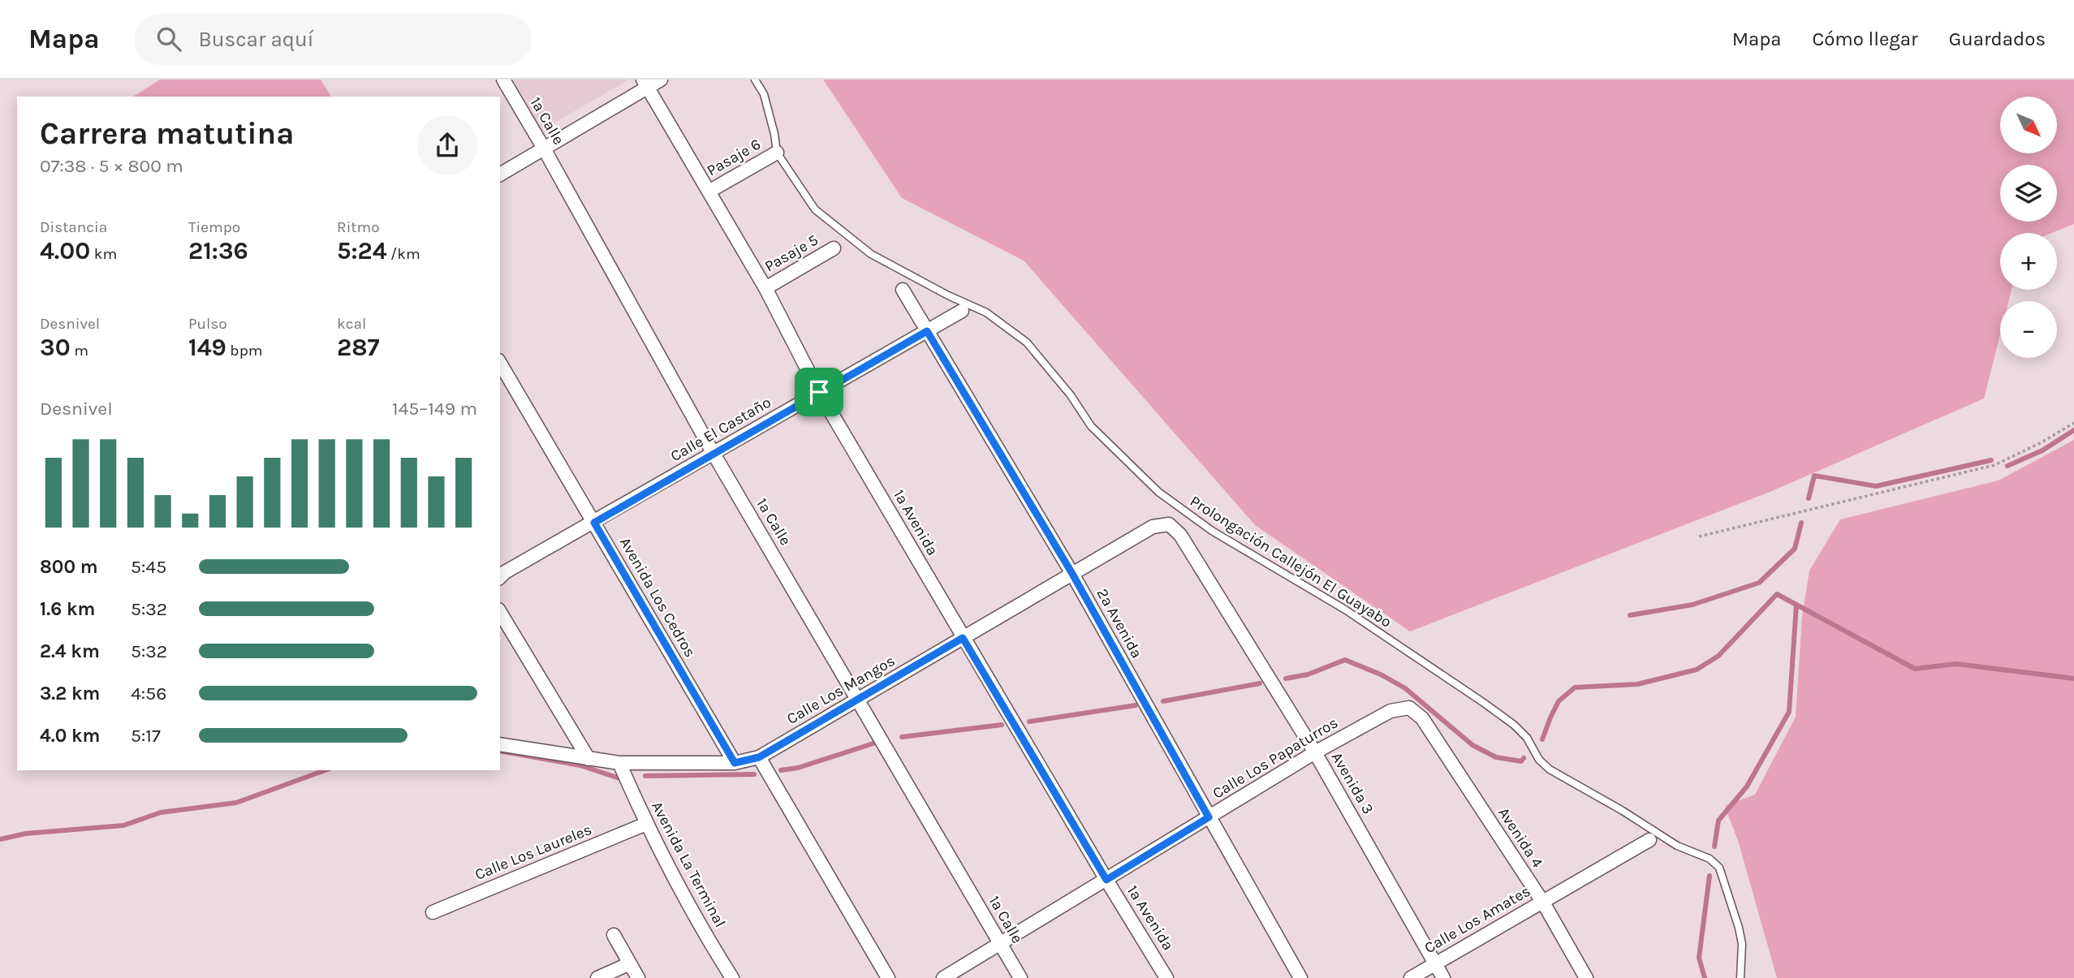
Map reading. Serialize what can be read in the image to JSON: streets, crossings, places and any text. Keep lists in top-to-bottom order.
{
  "streets": {
    "street": [
      "1a Calle",
      "Pasaje 6",
      "Pasaje 5",
      "Calle El Castaño",
      "1a Avenida",
      "Avenida Los Cedros",
      "2a Avenida",
      "Calle Los Mangos",
      "Calle Los Papaturros",
      "Avenida 3",
      "Avenida 4",
      "Calle Los Laureles",
      "Avenida La Terminal",
      "Calle Los Amates"
    ],
    "lane": ["Prolongación Callejón El Guayabo"]
  },
  "crossings": [
    ["1a Calle", "Calle El Castaño"],
    ["1a Calle", "Calle Los Mangos"],
    ["1a Calle", "Calle Los Papaturros"],
    ["Pasaje 6", "1a Avenida"],
    ["Pasaje 6", "Prolongación Callejón El Guayabo"],
    ["Pasaje 5", "1a Avenida"],
    ["Calle El Castaño", "1a Avenida"],
    ["Calle El Castaño", "Avenida Los Cedros"],
    ["Calle El Castaño", "2a Avenida"],
    ["1a Avenida", "Calle Los Mangos"],
    ["1a Avenida", "Calle Los Papaturros"],
    ["Avenida Los Cedros", "Calle Los Mangos"],
    ["2a Avenida", "Calle Los Mangos"],
    ["2a Avenida", "Calle Los Papaturros"],
    ["Calle Los Mangos", "Avenida 3"],
    ["Calle Los Mangos", "Avenida La Terminal"],
    ["Calle Los Papaturros", "Avenida 3"],
    ["Calle Los Papaturros", "Avenida 4"],
    ["Avenida 3", "Calle Los Amates"],
    ["Avenida 4", "Calle Los Amates"],
    ["Calle Los Laureles", "Avenida La Terminal"]
  ],
  "north": "bottom right",
  "page": {
    "header": "Mapa",
    "search": "Buscar aquí",
    "nav": ["Mapa", "Cómo llegar", "Guardados"],
    "map_buttons": ["+", "−"],
    "heading": ["Carrera matutina", "07:38 · 5 × 800 m"],
    "stats": [
      ["Distancia", "4.00 km"],
      ["Tiempo", "21:36"],
      ["Ritmo", "5:24 /km"],
      ["Desnivel", "30 m"],
      ["Pulso", "149 bpm"],
      ["kcal", "287"]
    ],
    "chart": ["Desnivel", "145–149 m"],
    "list": [
      {
        "name": "800 m",
        "note": "5:45"
      },
      {
        "name": "1.6 km",
        "note": "5:32"
      },
      {
        "name": "2.4 km",
        "note": "5:32"
      },
      {
        "name": "3.2 km",
        "note": "4:56"
      },
      {
        "name": "4.0 km",
        "note": "5:17"
      }
    ]
  }
}
